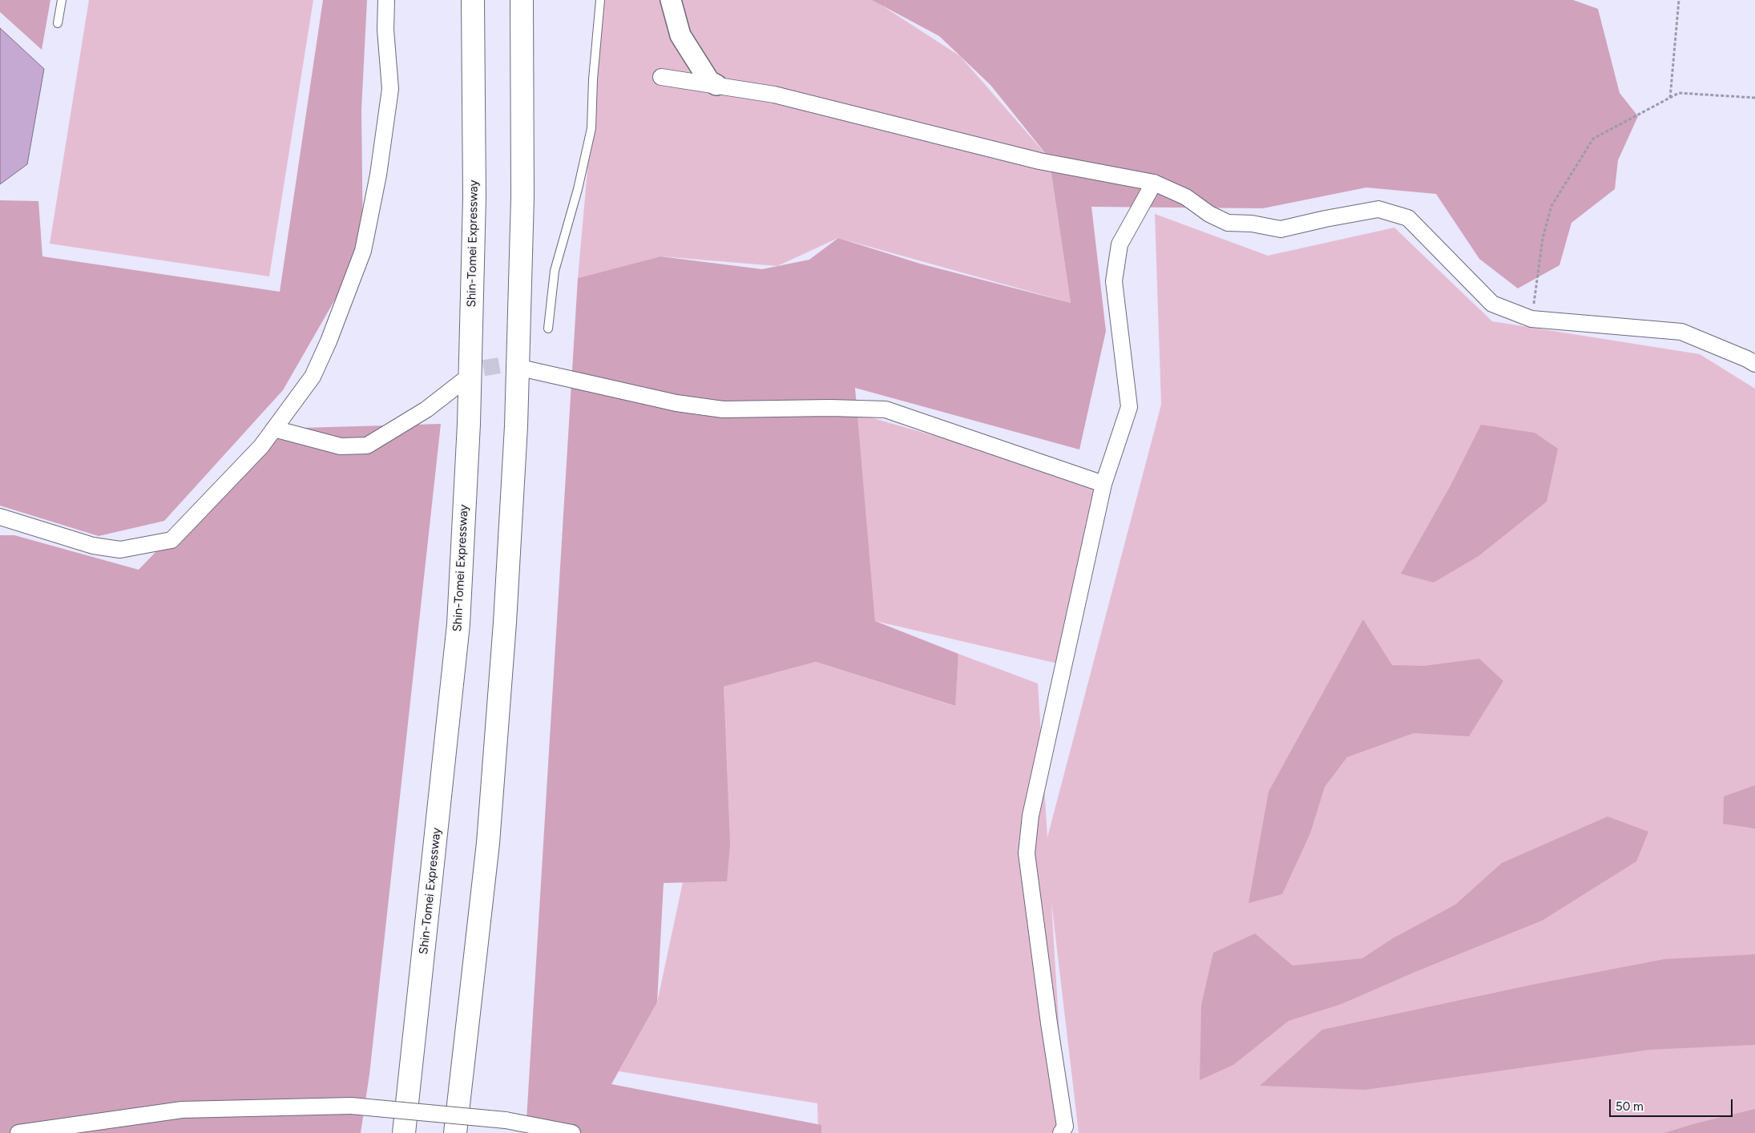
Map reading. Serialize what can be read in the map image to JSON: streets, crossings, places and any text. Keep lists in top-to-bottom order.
{
  "streets": {
    "highway": ["Shin-Tomei Expressway"]
  },
  "scale_bar": "50 m"
}
